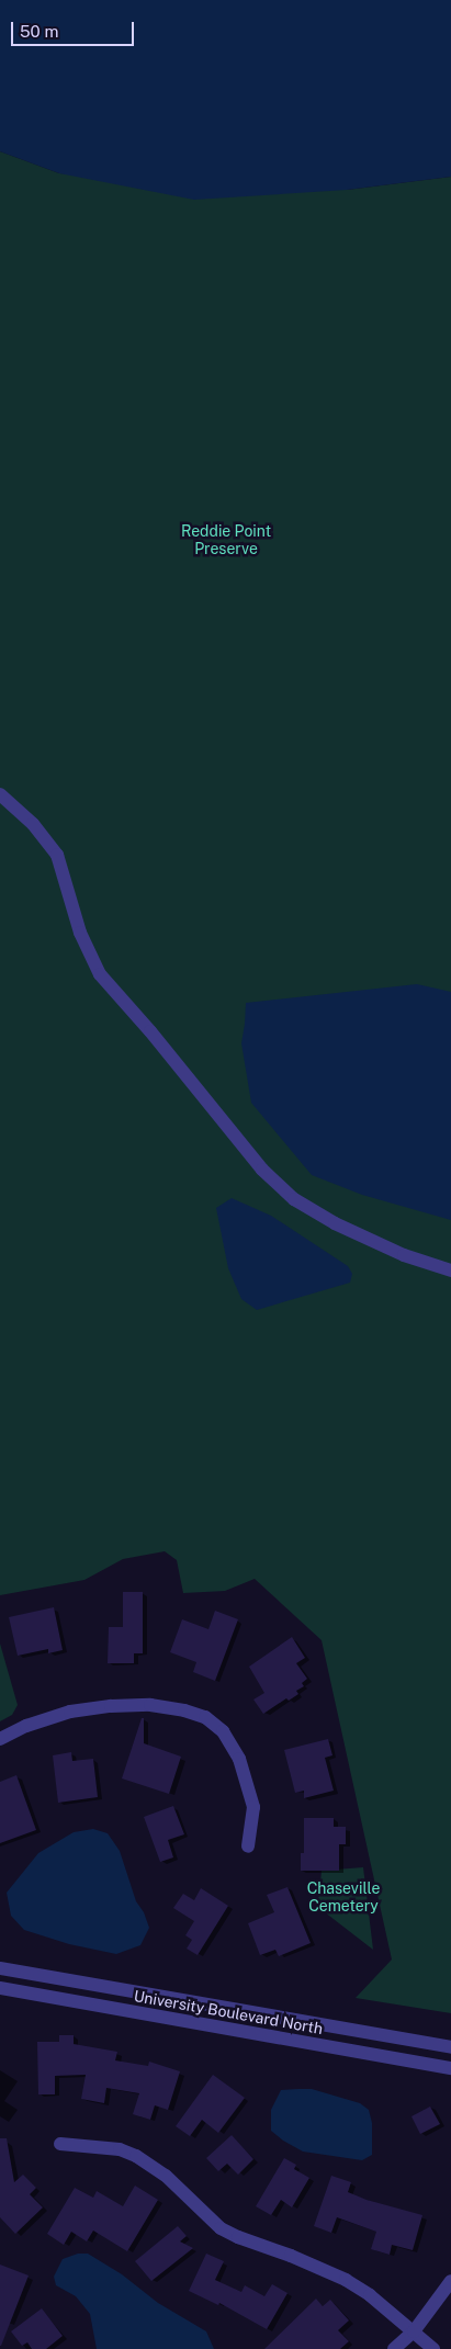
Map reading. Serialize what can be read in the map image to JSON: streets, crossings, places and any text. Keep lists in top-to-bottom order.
{
  "streets": {
    "street": ["University Boulevard North"]
  },
  "parks": ["Reddie Point Preserve", "Chaseville Cemetery"],
  "scale_bar": "50 m"
}
